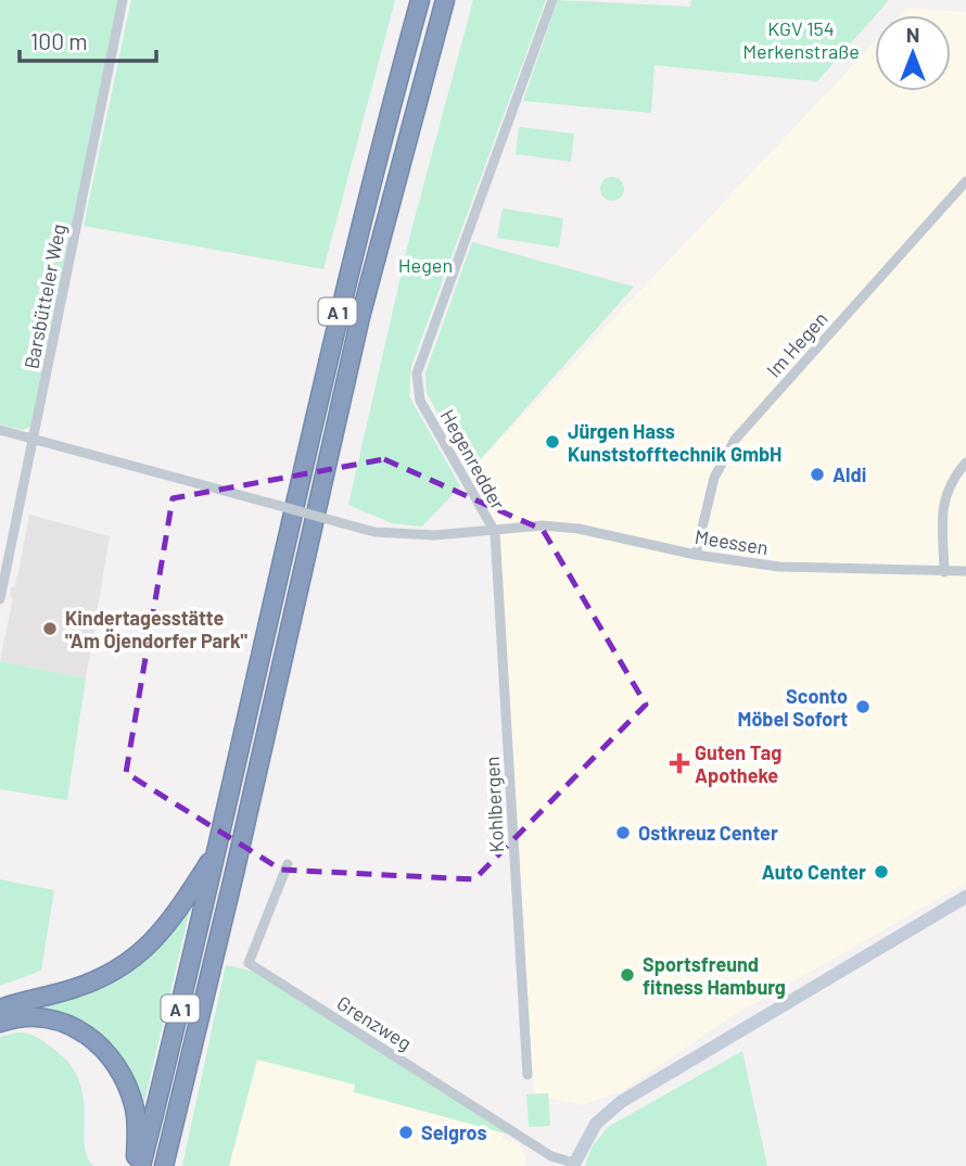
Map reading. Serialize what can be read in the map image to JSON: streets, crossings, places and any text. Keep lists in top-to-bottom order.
{
  "streets": {
    "highway": ["A 1"],
    "street": [
      "Barsbütteler Weg",
      "Im Hegen",
      "Hegenredder",
      "Meessen",
      "Kohlbergen",
      "Grenzweg"
    ]
  },
  "crossings": [
    ["Barsbütteler Weg", "Hegenredder"],
    ["Im Hegen", "Meessen"],
    ["Hegenredder", "Meessen"],
    ["Hegenredder", "Kohlbergen"],
    ["Meessen", "Kohlbergen"]
  ],
  "parks": ["KGV 154 Merkenstraße", "Hegen"],
  "places": {
    "other": [
      "Jürgen Hass Kunststofftechnik GmbH",
      "Aldi",
      "Kindertagesstätte \"Am Öjendorfer Park\"",
      "Sconto Möbel Sofort",
      "Ostkreuz Center",
      "Auto Center",
      "Sportsfreund fitness Hamburg",
      "Selgros"
    ],
    "health": ["Guten Tag Apotheke"]
  },
  "scale_bar": "100 m",
  "north": "top"
}
